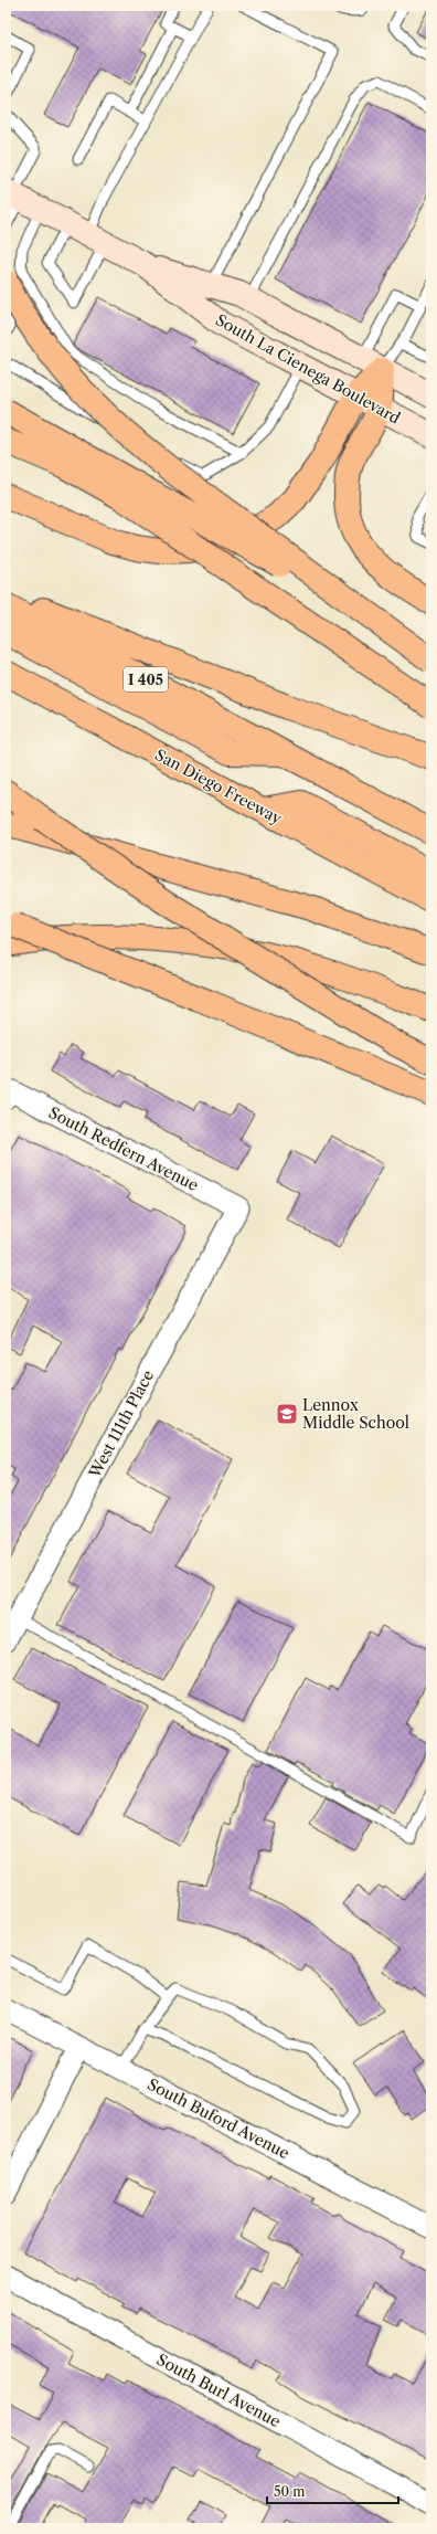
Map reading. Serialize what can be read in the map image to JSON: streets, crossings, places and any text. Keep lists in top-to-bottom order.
{
  "streets": {
    "highway": ["I 405", "San Diego Freeway"],
    "main road": ["South La Cienega Boulevard"],
    "street": [
      "South Redfern Avenue",
      "West 111th Place",
      "South Buford Avenue",
      "South Burl Avenue"
    ]
  },
  "crossings": [
    ["South Redfern Avenue", "West 111th Place"]
  ],
  "places": {
    "school or university": ["Lennox Middle School"]
  },
  "scale_bar": "50 m"
}
